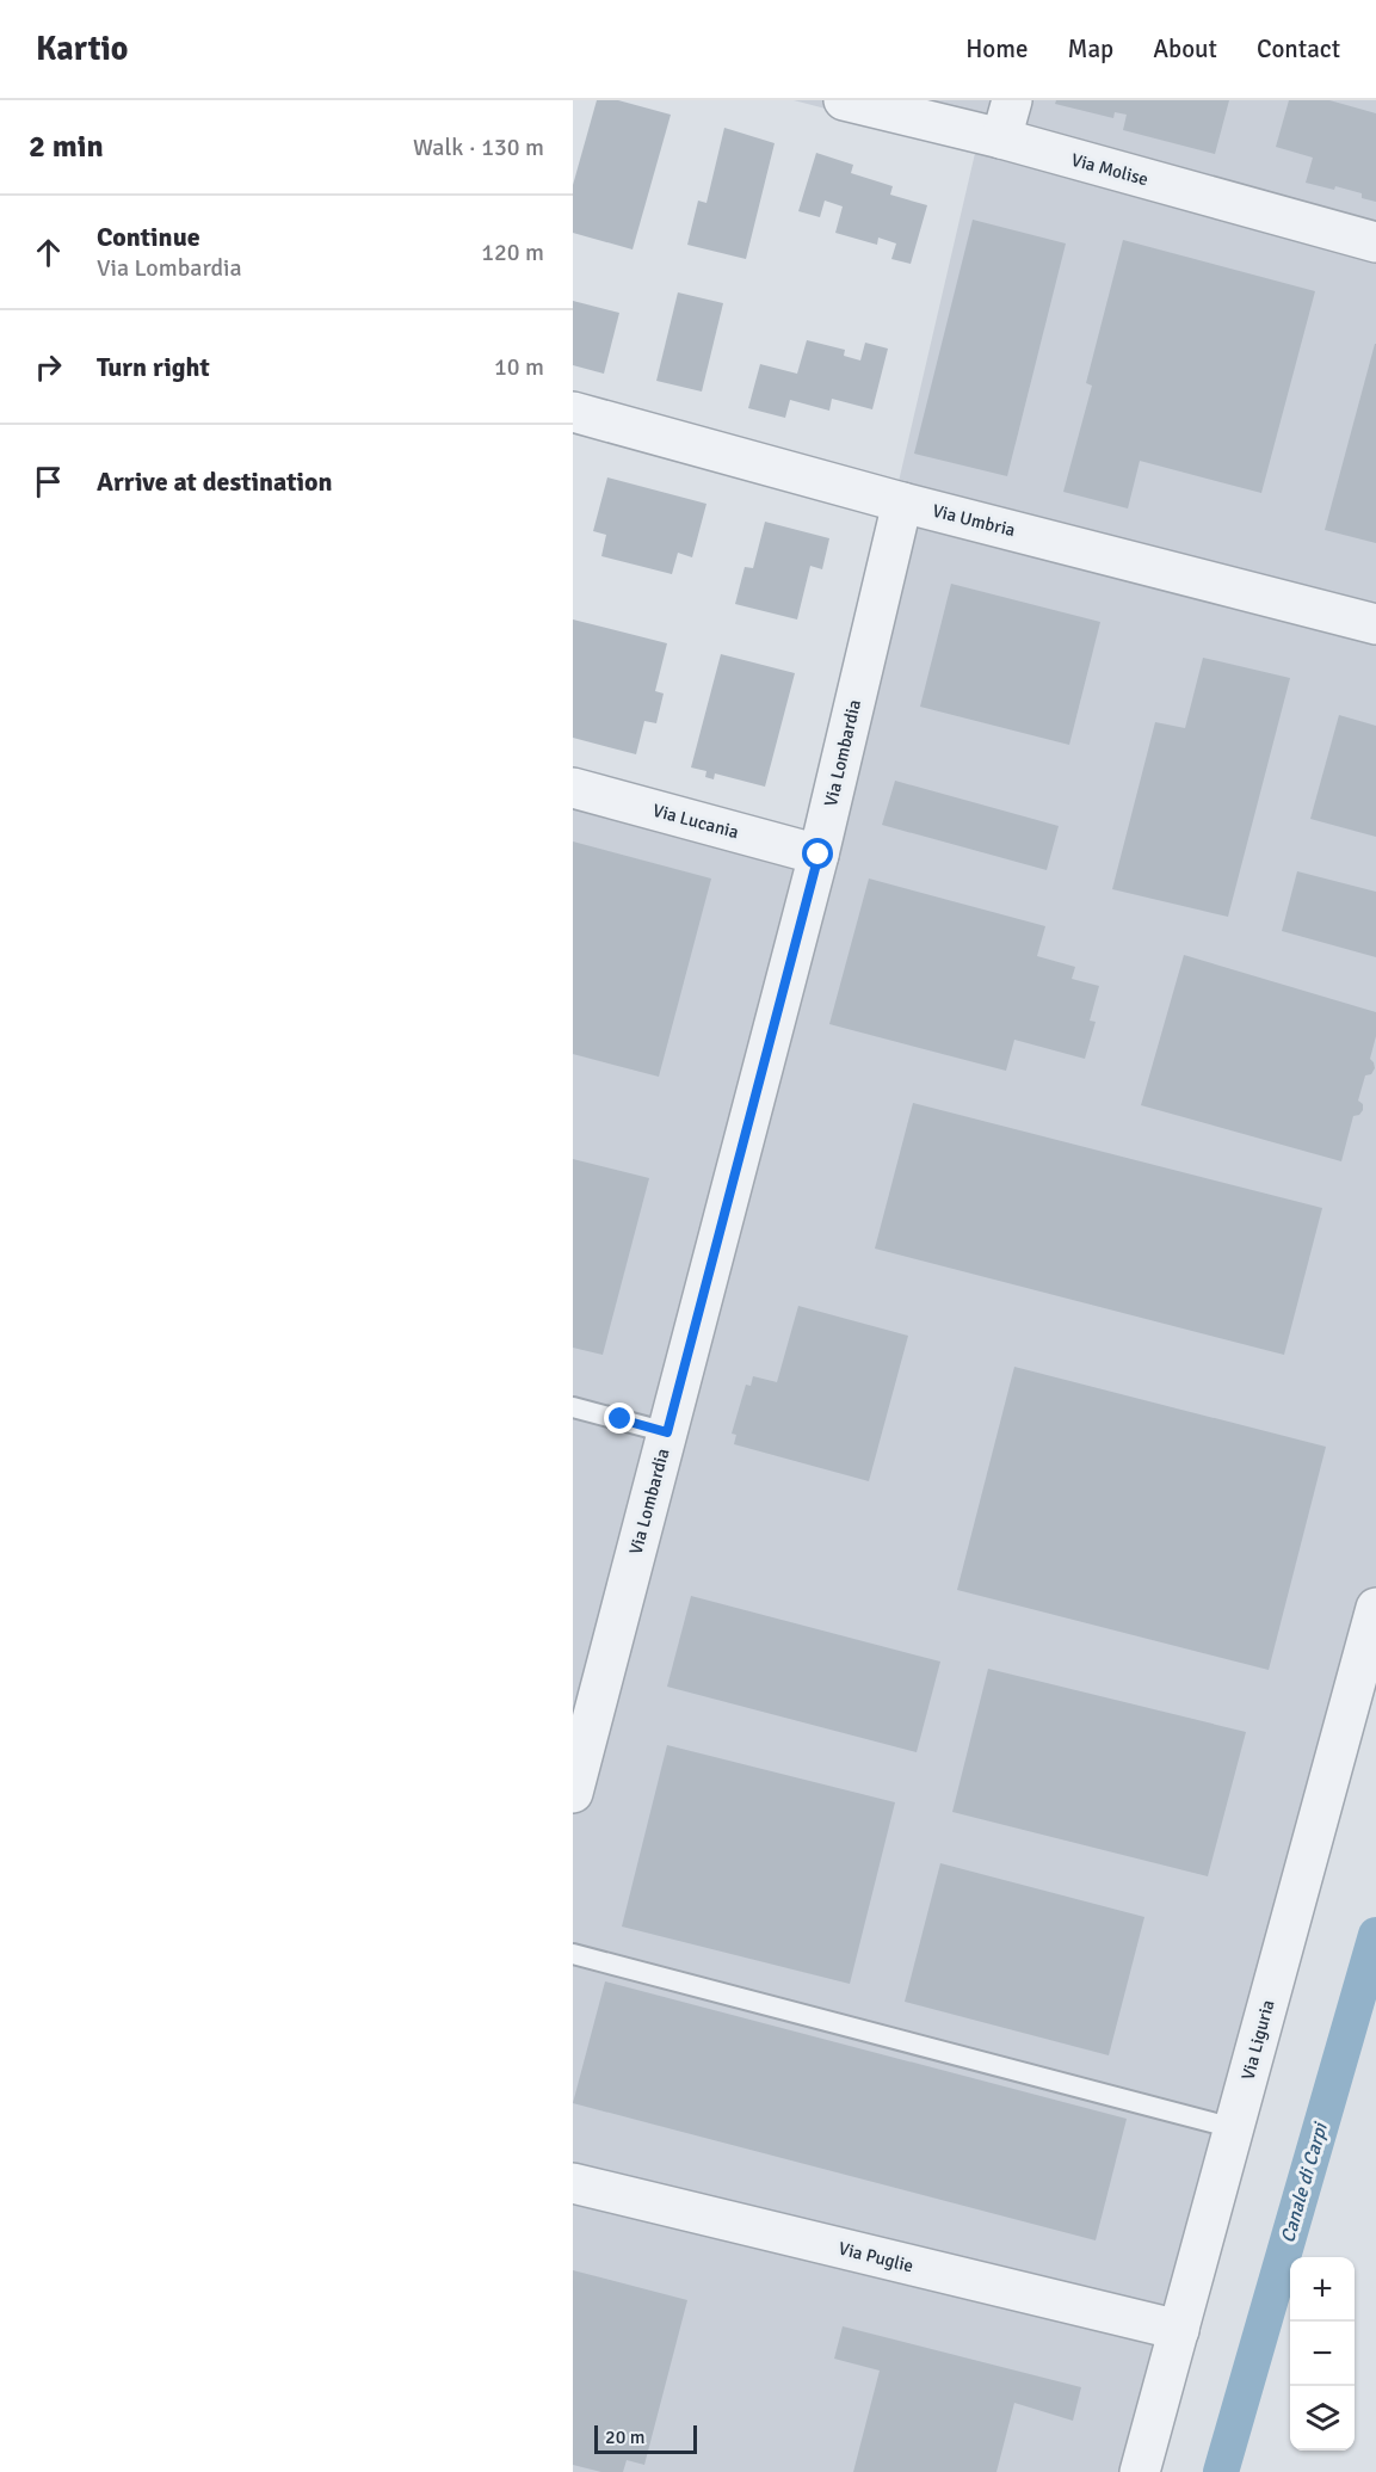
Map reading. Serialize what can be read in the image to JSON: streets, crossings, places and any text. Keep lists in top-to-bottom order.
{
  "streets": {
    "street": [
      "Via Molise",
      "Via Umbria",
      "Via Lombardia",
      "Via Lucania",
      "Via Liguria",
      "Via Puglie"
    ]
  },
  "crossings": [
    ["Via Umbria", "Via Lombardia"],
    ["Via Lombardia", "Via Lucania"],
    ["Via Liguria", "Via Puglie"]
  ],
  "water": ["Canale di Carpi"],
  "scale_bar": "20 m",
  "page": {
    "header": "Kartio",
    "nav": [
      "Home",
      "Map",
      "About",
      "Contact"
    ],
    "heading": ["2 min", "Walk · 130 m"],
    "list": [
      ["Continue", "Via Lombardia", "120 m"],
      ["Turn right", "10 m"],
      "Arrive at destination"
    ],
    "map_buttons": ["+", "−"],
    "scale": "20 m"
  }
}
